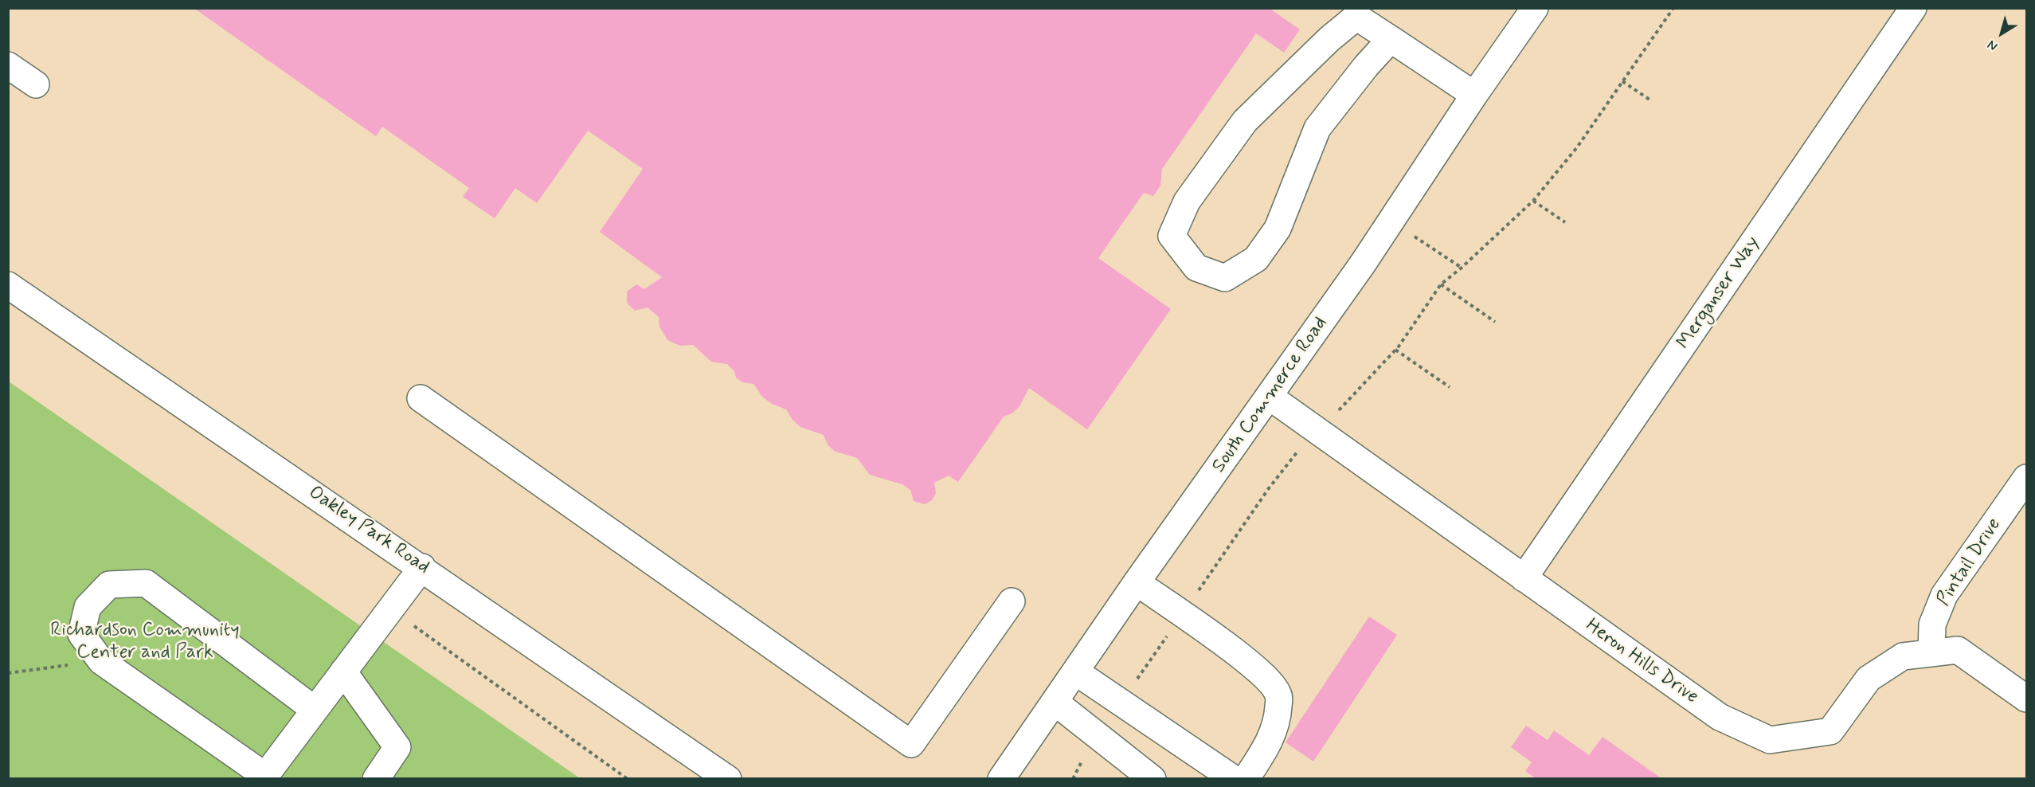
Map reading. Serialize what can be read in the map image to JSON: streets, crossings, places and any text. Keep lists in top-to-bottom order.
{
  "streets": {
    "street": [
      "Merganser Way",
      "South Commerce Road",
      "Oakley Park Road",
      "Pintail Drive",
      "Heron Hills Drive"
    ]
  },
  "crossings": [
    ["Merganser Way", "Heron Hills Drive"],
    ["South Commerce Road", "Heron Hills Drive"],
    ["Pintail Drive", "Heron Hills Drive"]
  ],
  "parks": ["Richardson Community Center and Park"],
  "north": "bottom left"
}
